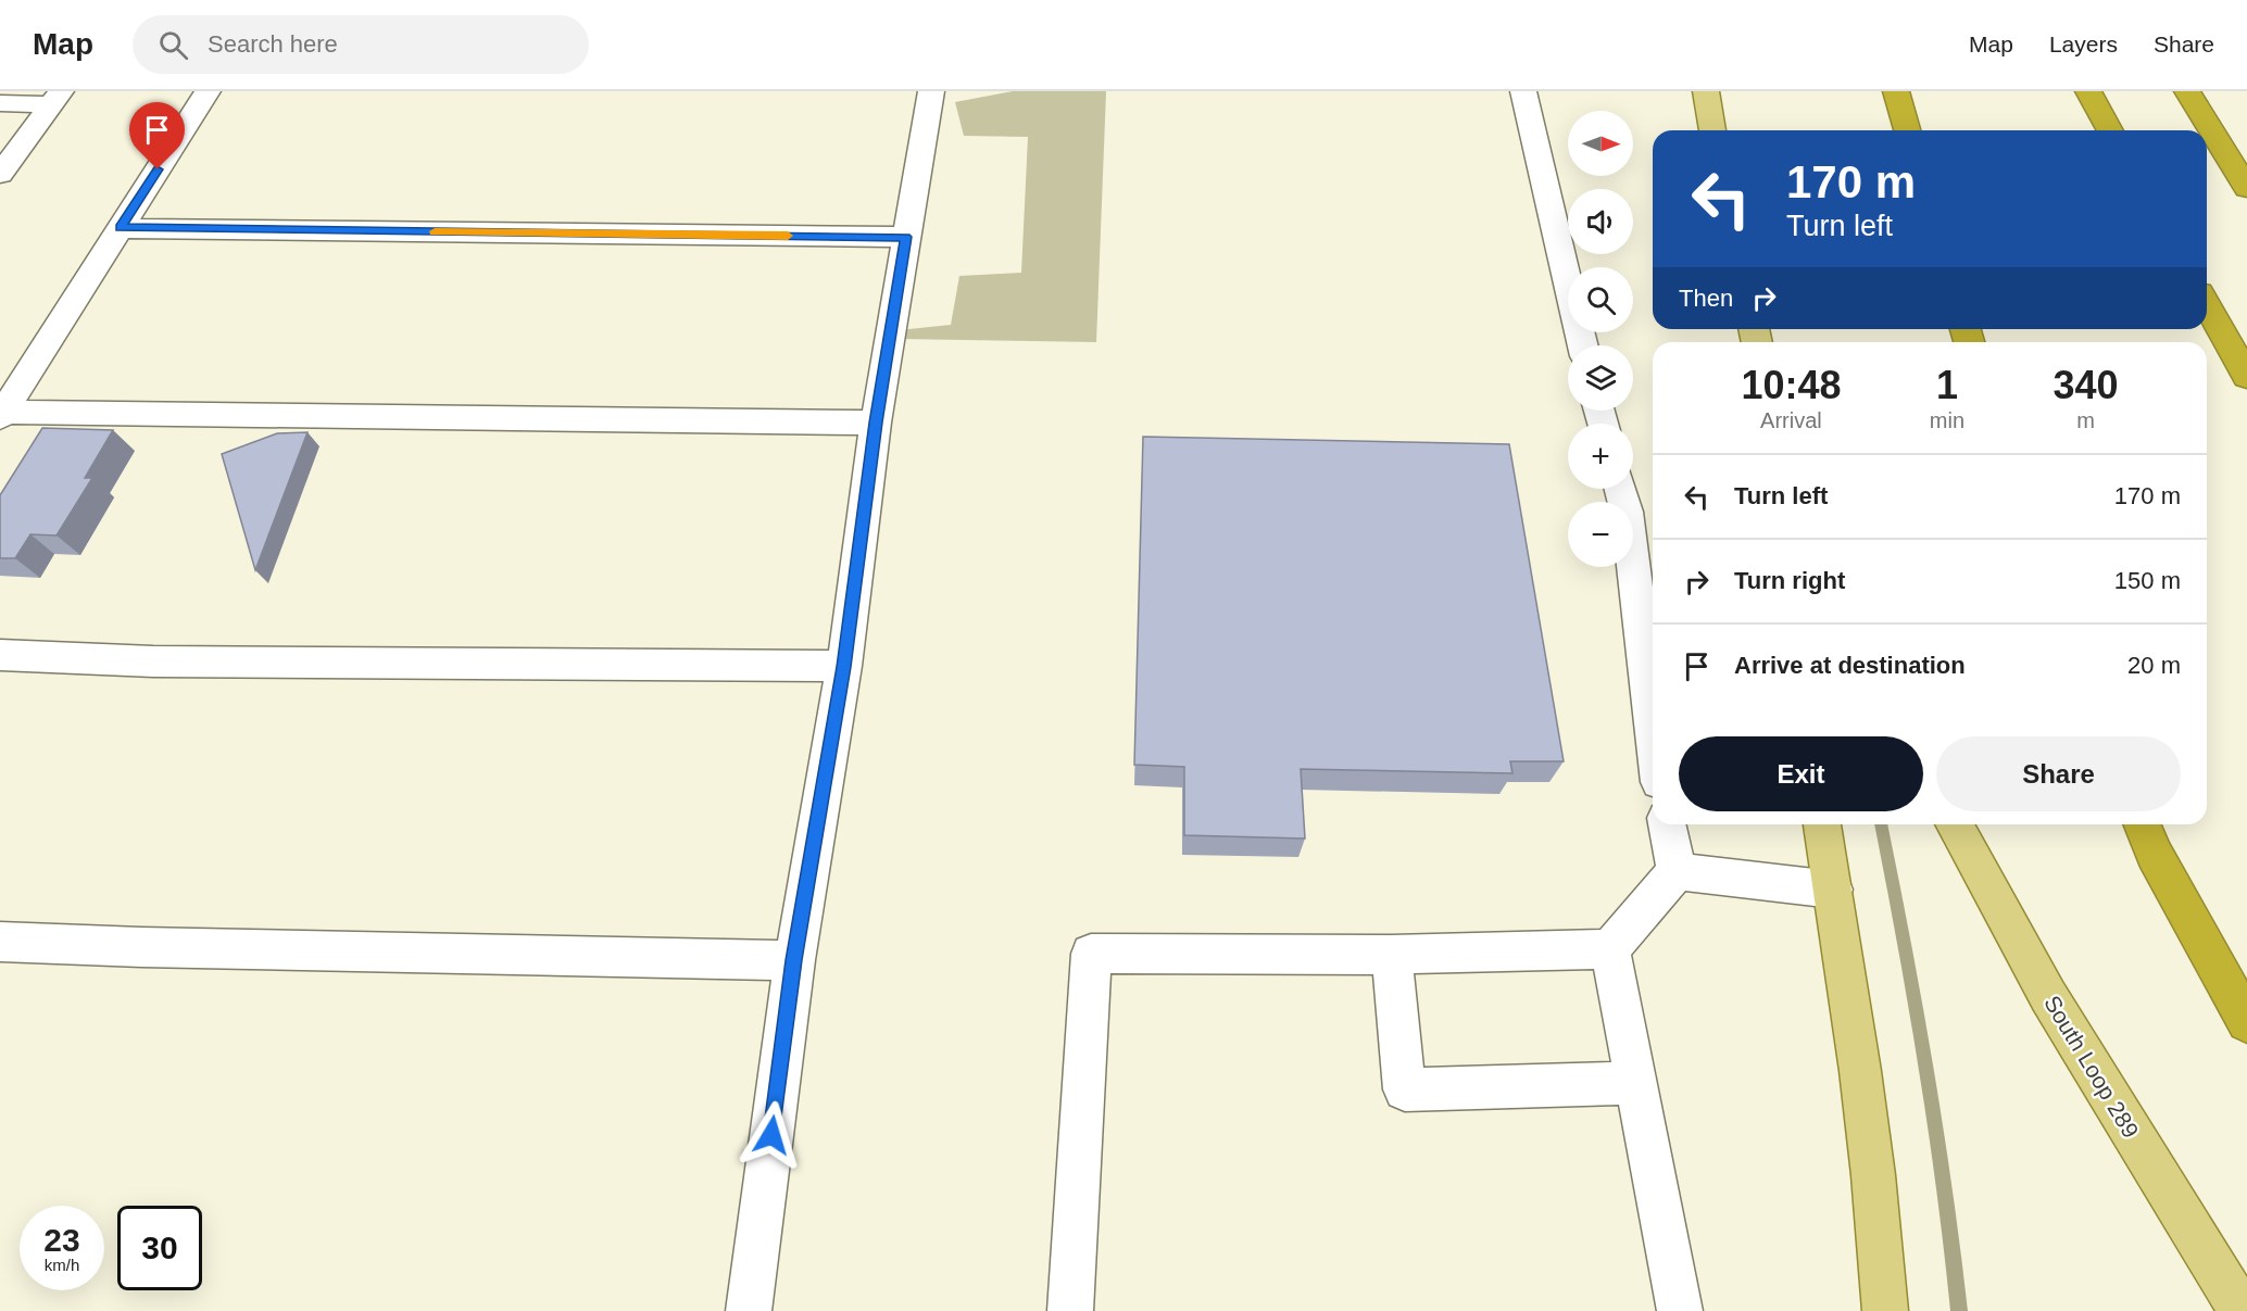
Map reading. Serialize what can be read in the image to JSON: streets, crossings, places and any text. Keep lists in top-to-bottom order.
{
  "streets": {
    "main road": ["South Loop 289"]
  },
  "north": "right",
  "page": {
    "header": "Map",
    "search": "Search here",
    "nav": ["Map", "Layers", "Share"],
    "map_buttons": ["+", "−"],
    "turn": ["170 m", "Turn left"],
    "then": "Then",
    "eta": [
      "10:48",
      "Arrival",
      "1",
      "min",
      "340",
      "m"
    ],
    "list": [
      {
        "name": "Turn left",
        "value": "170 m"
      },
      {
        "name": "Turn right",
        "value": "150 m"
      },
      {
        "name": "Arrive at destination",
        "value": "20 m"
      }
    ],
    "buttons": ["Exit", "Share"],
    "speed": "23 km/h",
    "limit": "30"
  }
}
